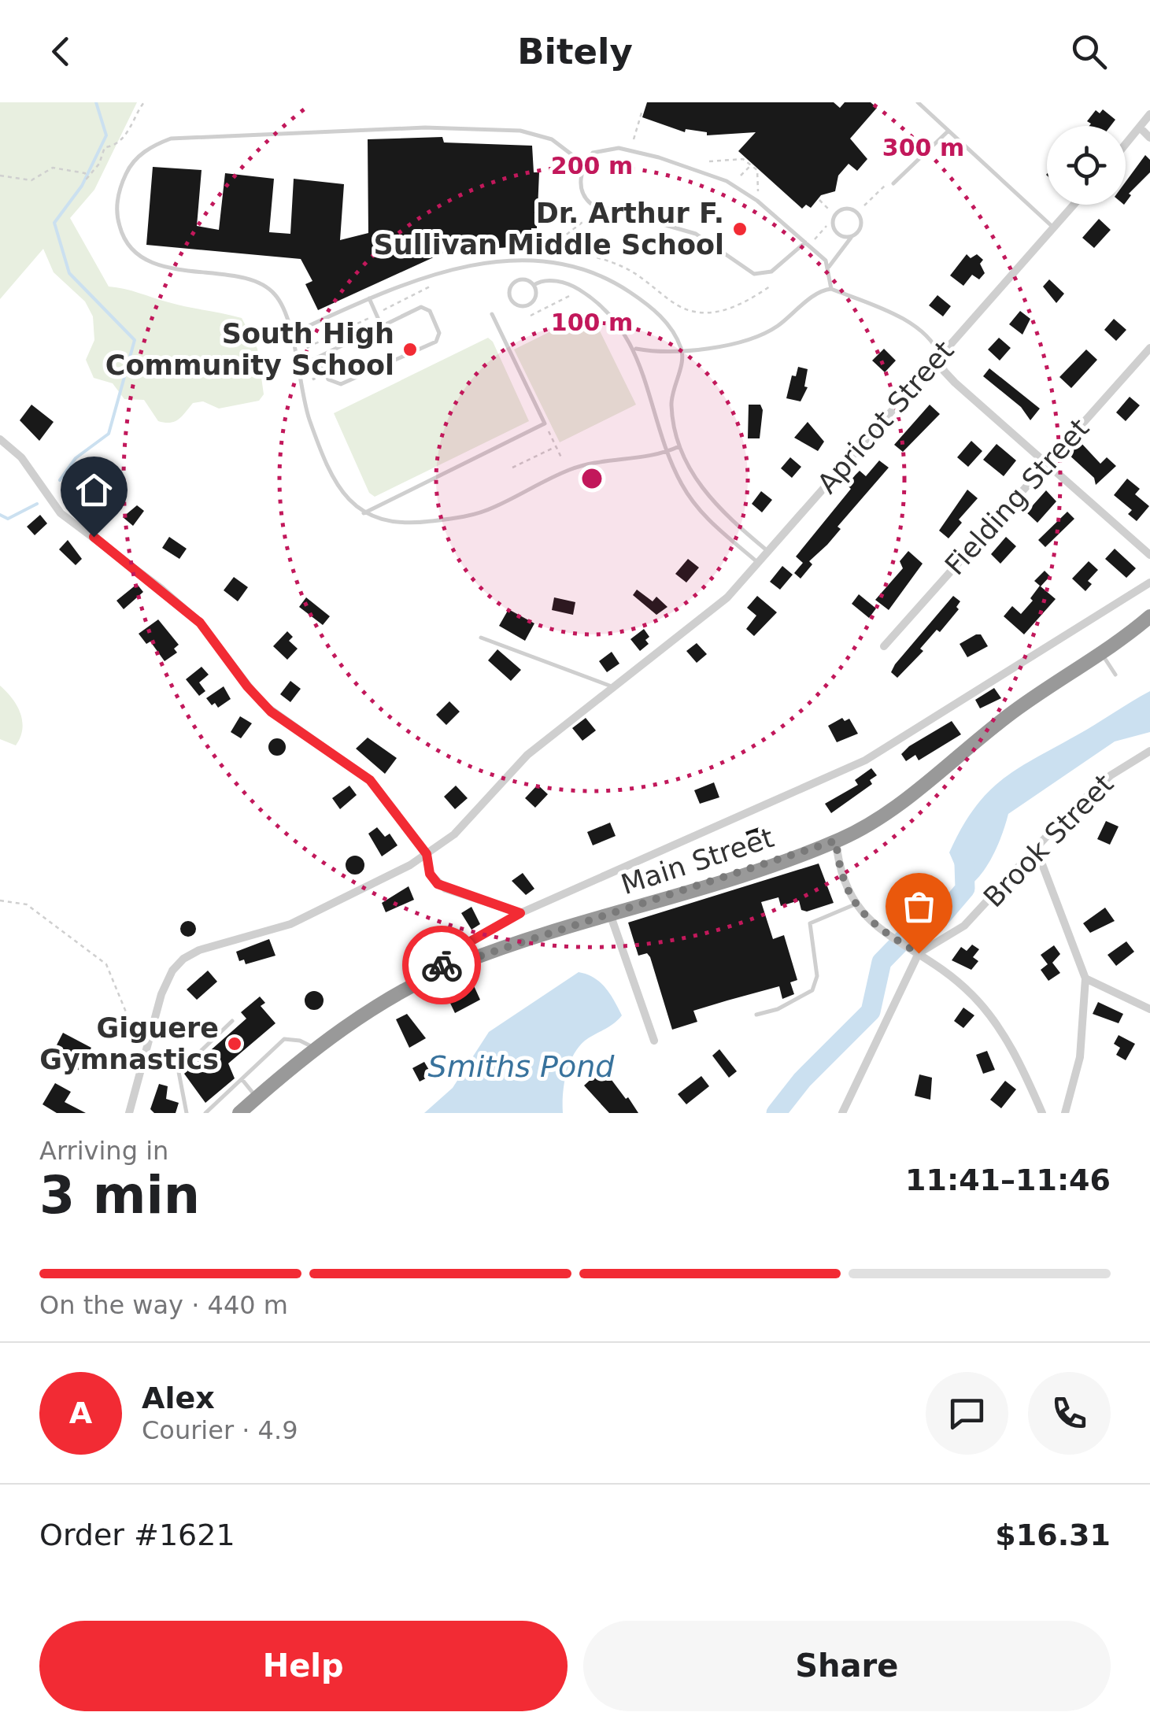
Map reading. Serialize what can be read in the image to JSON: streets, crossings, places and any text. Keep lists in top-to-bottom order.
{
  "streets": {
    "highway": ["Main Street"],
    "street": ["Apricot Street", "Fielding Street", "Brook Street"]
  },
  "water": ["Smiths Pond"],
  "places": ["Dr. Arthur F. Sullivan Middle School", "South High Community School", "Giguere Gymnastics"],
  "page": {
    "header": "Bitely",
    "heading": ["3 min", "Arriving in", "11:41–11:46"],
    "panel": [
      "Alex",
      "Courier · 4.9",
      "Order #1621",
      "$16.31"
    ],
    "bar": "On the way · 440 m",
    "round": "A",
    "buttons": ["Help", "Share"]
  },
  "rings": ["300 m", "200 m", "100 m"]
}
